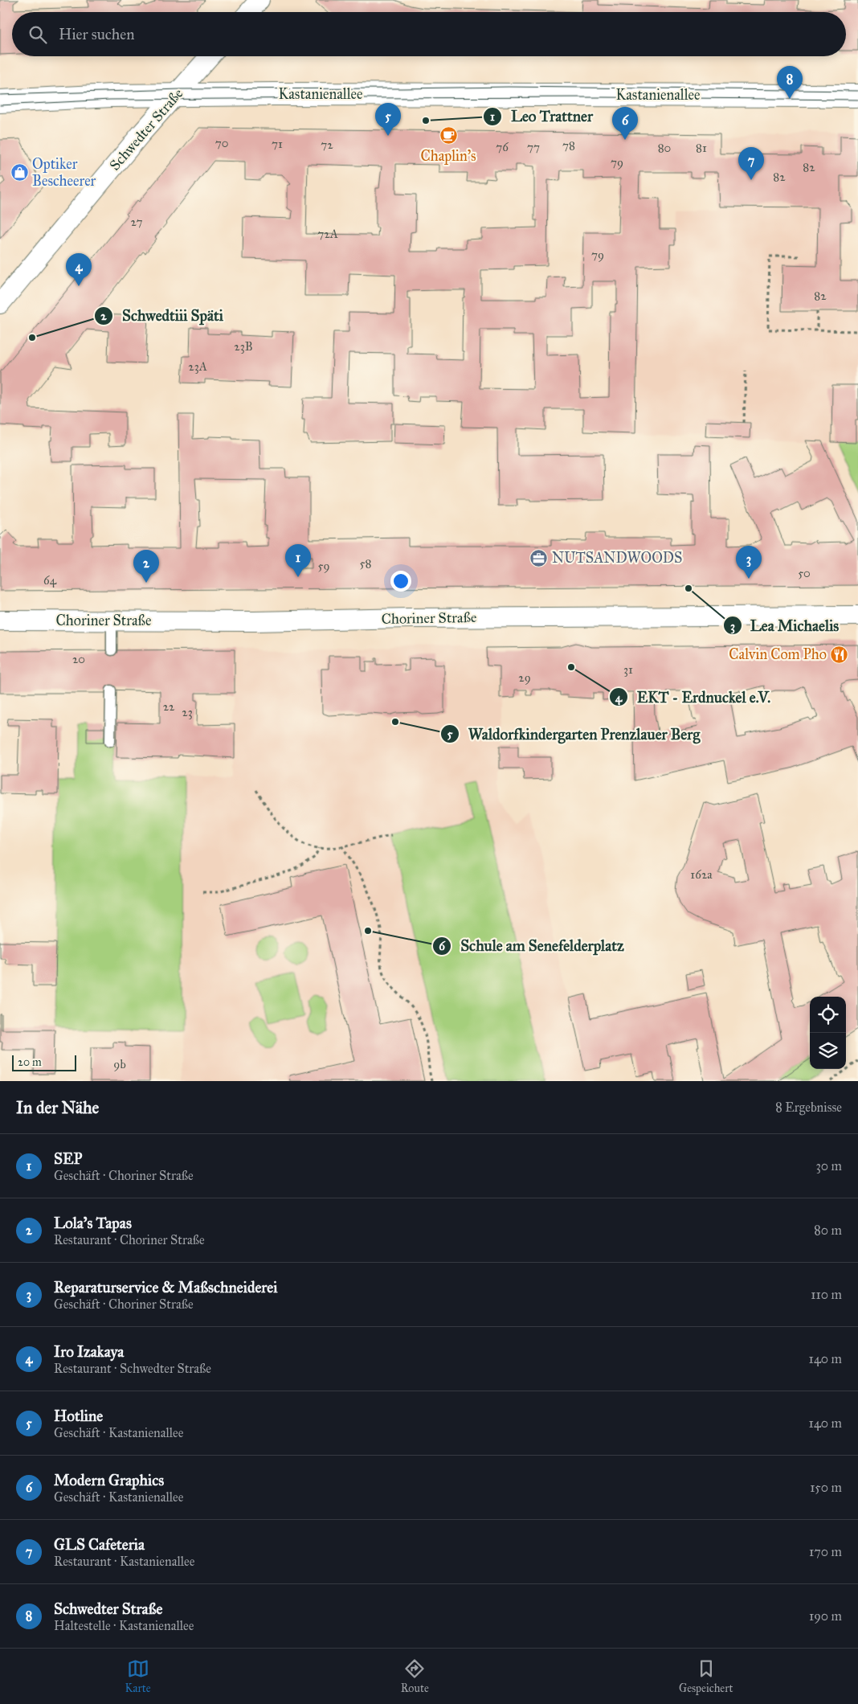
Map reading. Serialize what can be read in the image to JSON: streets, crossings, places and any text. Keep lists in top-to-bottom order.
{
  "streets": {
    "street": ["Kastanienallee", "Schwedter Straße", "Choriner Straße"]
  },
  "crossings": [
    ["Kastanienallee", "Schwedter Straße"]
  ],
  "places": {
    "other": [
      "Leo Trattner",
      "Schwedtiii Späti",
      "Lea Michaelis",
      "EKT - Erdnuckel e.V.",
      "Waldorfkindergarten Prenzlauer Berg",
      "Schule am Senefelderplatz"
    ],
    "cafe": ["Chaplin's"],
    "shop": ["Optiker Bescheerer"],
    "office": ["NUTSANDWOODS"],
    "restaurant": ["Calvin Com Pho"]
  },
  "house_numbers": [
    "70",
    "71",
    "72",
    "78",
    "76",
    "77",
    "80",
    "81",
    "79",
    "82",
    "82",
    "27",
    "72A",
    "79",
    "82",
    "23B",
    "23A",
    "58",
    "59",
    "50",
    "64",
    "20",
    "31",
    "29",
    "22",
    "23",
    "162a",
    "9b"
  ],
  "scale_bar": "20 m",
  "page": {
    "search": "Hier suchen",
    "pins": [
      "8",
      "5",
      "6",
      "7",
      "4",
      "1",
      "3",
      "2"
    ],
    "scale": "20 m",
    "heading": ["In der Nähe", "8 Ergebnisse"],
    "list": [
      {
        "mark": "1",
        "name": "SEP",
        "note": "Geschäft · Choriner Straße",
        "value": "30 m"
      },
      {
        "mark": "2",
        "name": "Lola's Tapas",
        "note": "Restaurant · Choriner Straße",
        "value": "80 m"
      },
      {
        "mark": "3",
        "name": "Reparaturservice & Maßschneiderei",
        "note": "Geschäft · Choriner Straße",
        "value": "110 m"
      },
      {
        "mark": "4",
        "name": "Iro Izakaya",
        "note": "Restaurant · Schwedter Straße",
        "value": "140 m"
      },
      {
        "mark": "5",
        "name": "Hotline",
        "note": "Geschäft · Kastanienallee",
        "value": "140 m"
      },
      {
        "mark": "6",
        "name": "Modern Graphics",
        "note": "Geschäft · Kastanienallee",
        "value": "150 m"
      },
      {
        "mark": "7",
        "name": "GLS Cafeteria",
        "note": "Restaurant · Kastanienallee",
        "value": "170 m"
      },
      {
        "mark": "8",
        "name": "Schwedter Straße",
        "note": "Haltestelle · Kastanienallee",
        "value": "190 m"
      }
    ],
    "nav": ["Karte", "Route", "Gespeichert"]
  }
}
